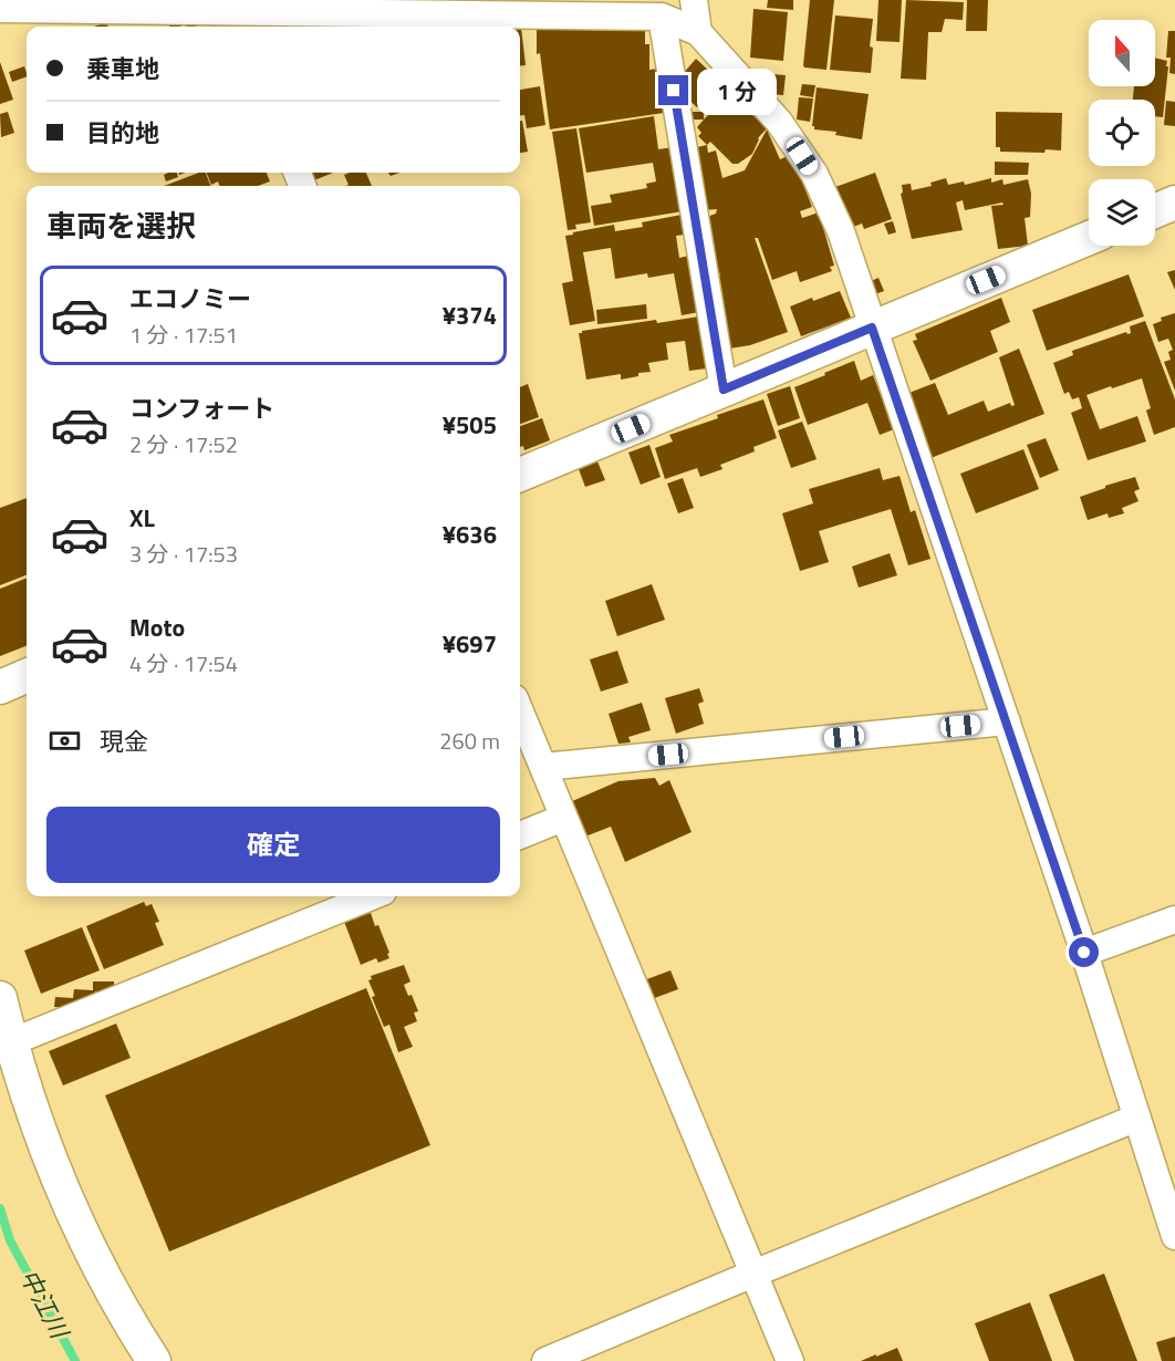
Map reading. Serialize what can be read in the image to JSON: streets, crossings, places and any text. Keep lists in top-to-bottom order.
{
  "water": ["中江川"],
  "north": "top",
  "page": {
    "banner": ["乗車地", "目的地"],
    "bubble": "1 分",
    "heading": "車両を選択",
    "list": [
      {
        "name": "エコノミー",
        "note": "1 分 · 17:51",
        "value": "¥374"
      },
      {
        "name": "コンフォート",
        "note": "2 分 · 17:52",
        "value": "¥505"
      },
      {
        "name": "XL",
        "note": "3 分 · 17:53",
        "value": "¥636"
      },
      {
        "name": "Moto",
        "note": "4 分 · 17:54",
        "value": "¥697"
      }
    ],
    "pay": ["現金", "260 m"],
    "buttons": "確定"
  }
}
